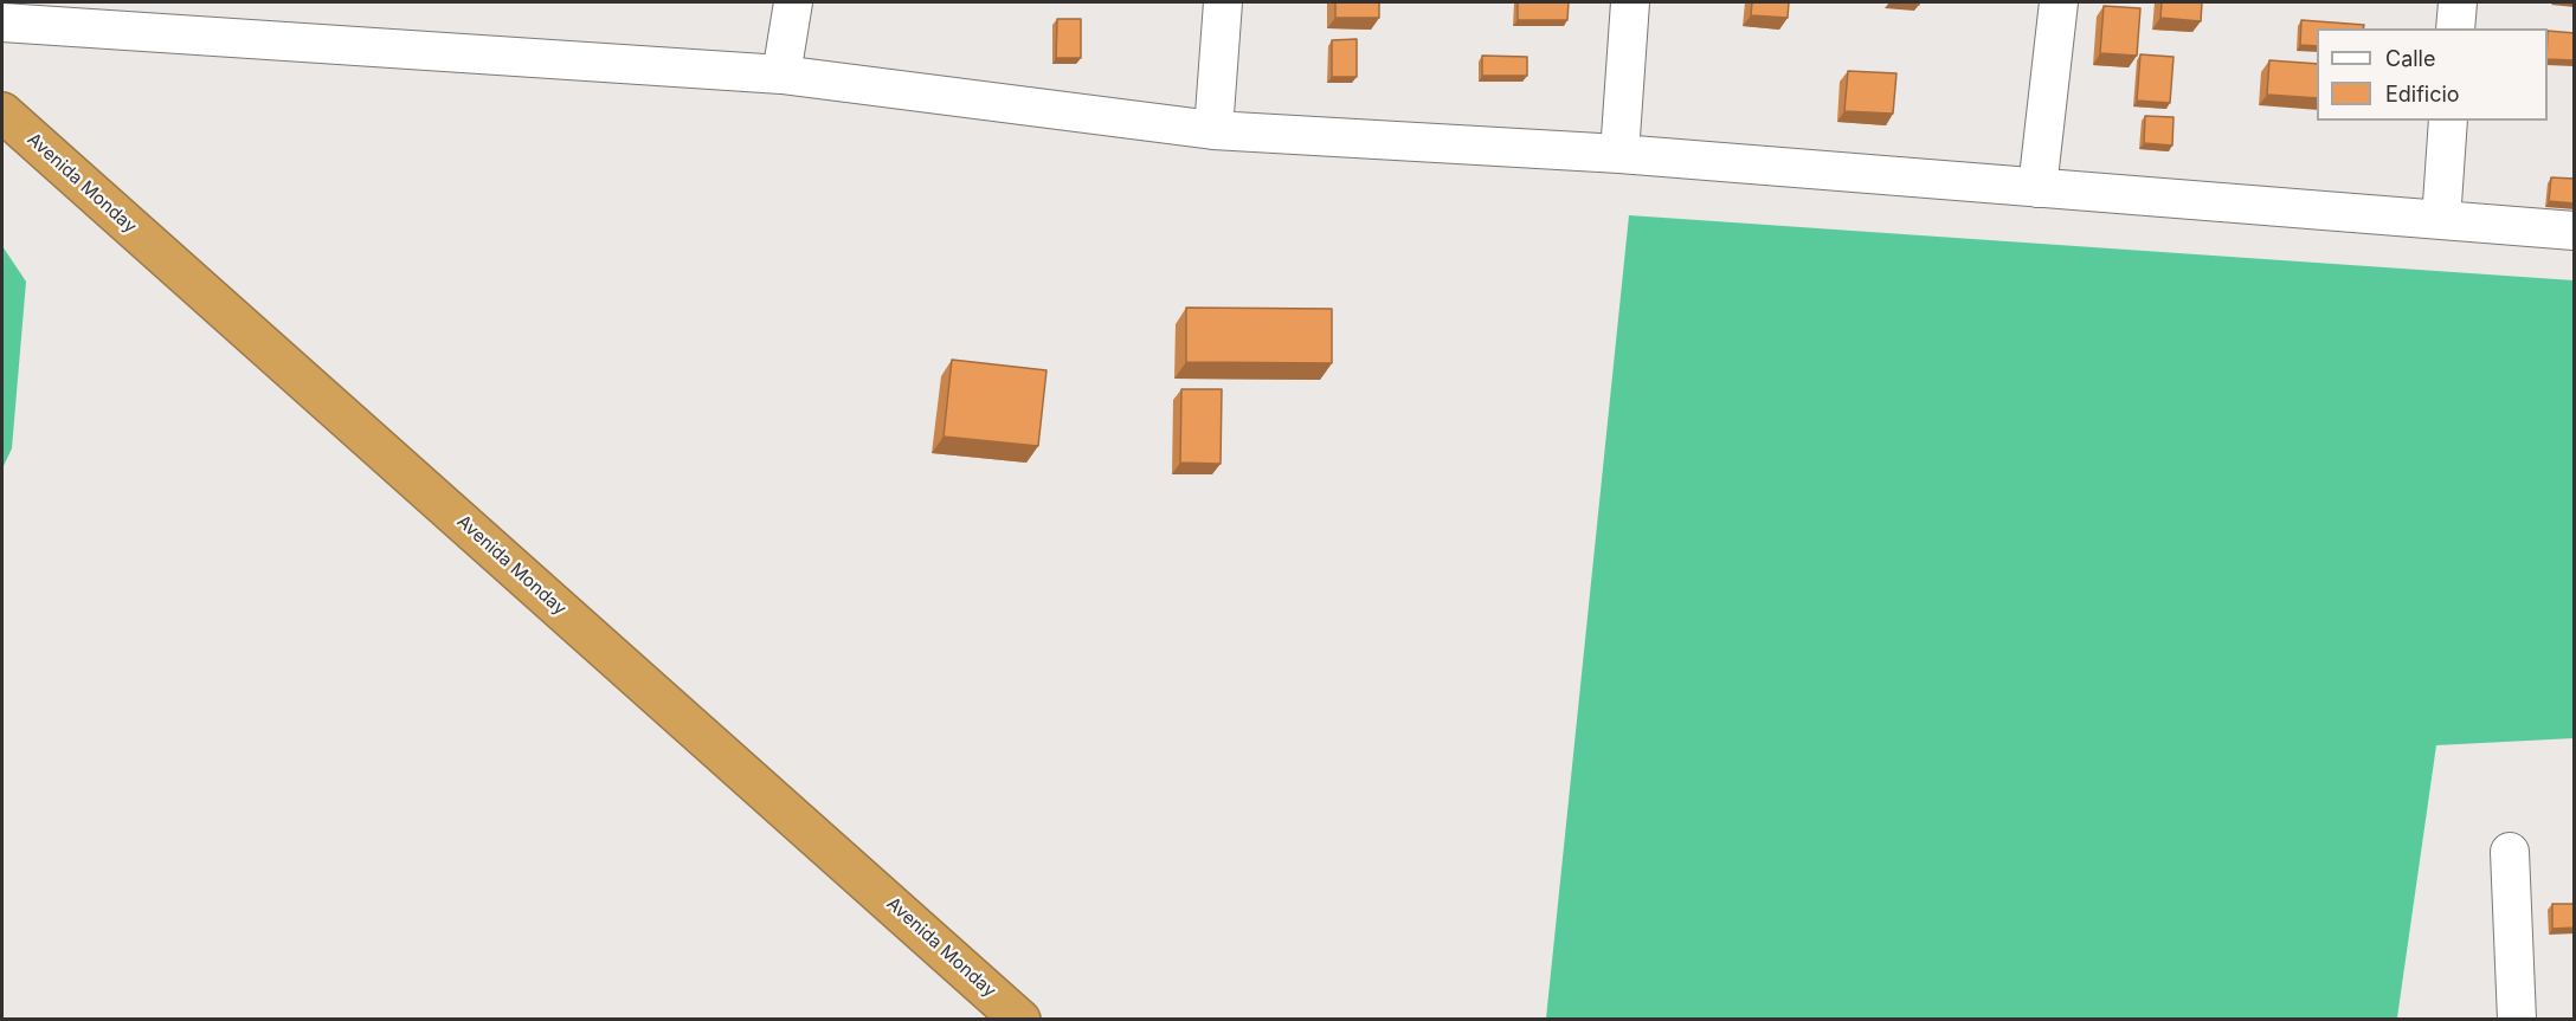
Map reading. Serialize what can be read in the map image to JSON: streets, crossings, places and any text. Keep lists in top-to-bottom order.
{
  "streets": {
    "highway": ["Avenida Monday"]
  },
  "legend": ["Calle", "Edificio"]
}
